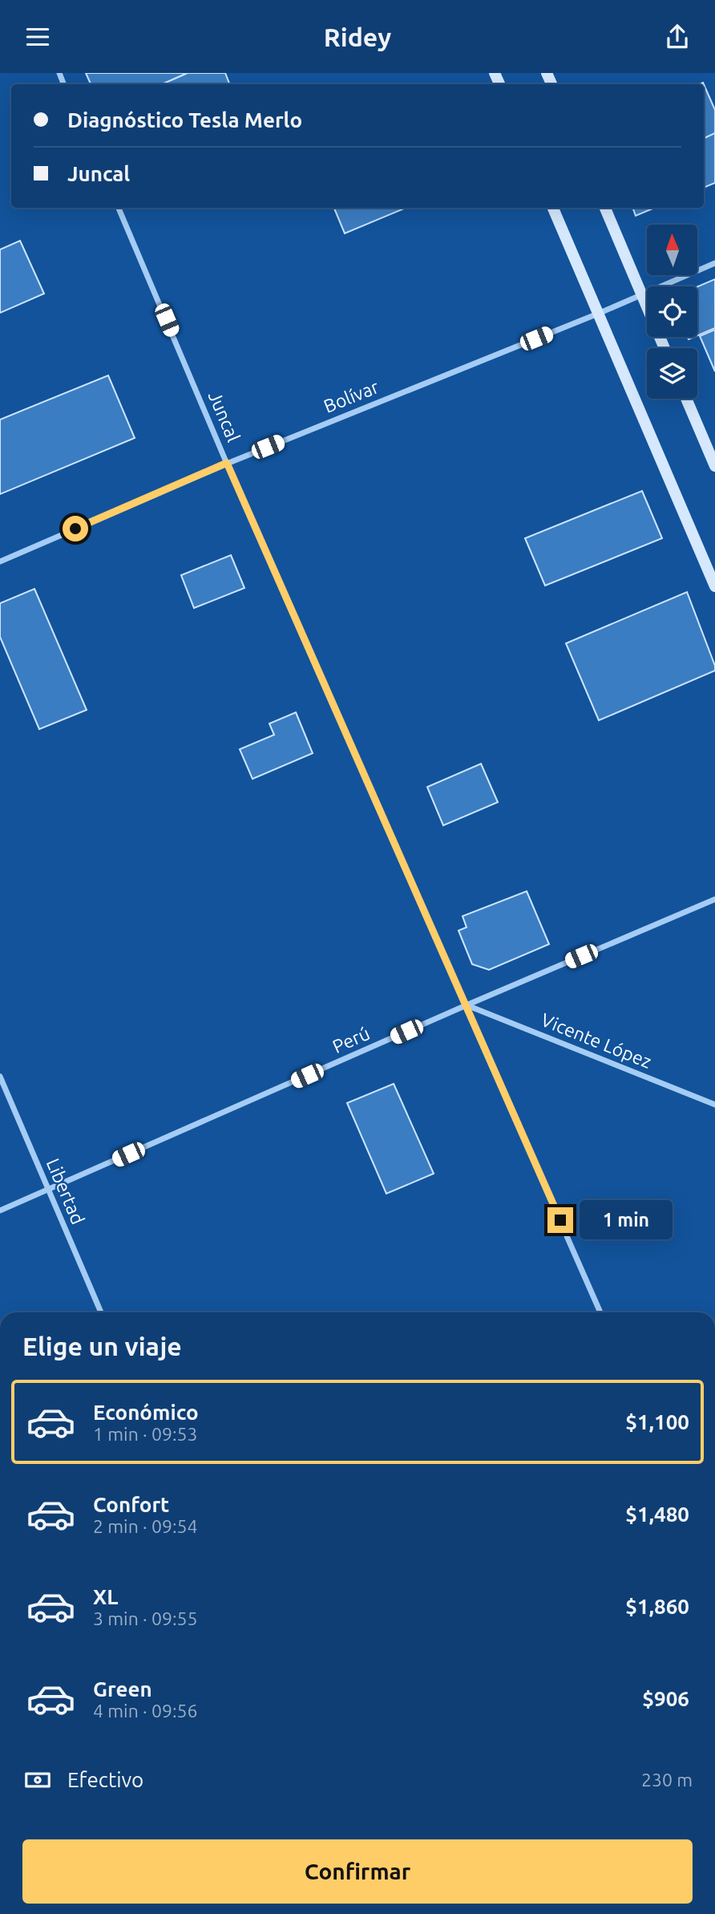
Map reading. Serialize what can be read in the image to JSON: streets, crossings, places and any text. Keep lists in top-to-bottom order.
{
  "streets": {
    "street": [
      "Bolívar",
      "Juncal",
      "Perú",
      "Vicente López",
      "Libertad"
    ]
  },
  "crossings": [
    ["Bolívar", "Juncal"],
    ["Juncal", "Perú"],
    ["Juncal", "Vicente López"],
    ["Perú", "Vicente López"],
    ["Perú", "Libertad"]
  ],
  "north": "top",
  "page": {
    "header": "Ridey",
    "banner": ["Diagnóstico Tesla Merlo", "Juncal"],
    "bubble": "1 min",
    "heading": "Elige un viaje",
    "list": [
      {
        "name": "Económico",
        "note": "1 min · 09:53",
        "value": "$1,100"
      },
      {
        "name": "Confort",
        "note": "2 min · 09:54",
        "value": "$1,480"
      },
      {
        "name": "XL",
        "note": "3 min · 09:55",
        "value": "$1,860"
      },
      {
        "name": "Green",
        "note": "4 min · 09:56",
        "value": "$906"
      }
    ],
    "pay": ["Efectivo", "230 m"],
    "buttons": "Confirmar"
  }
}
